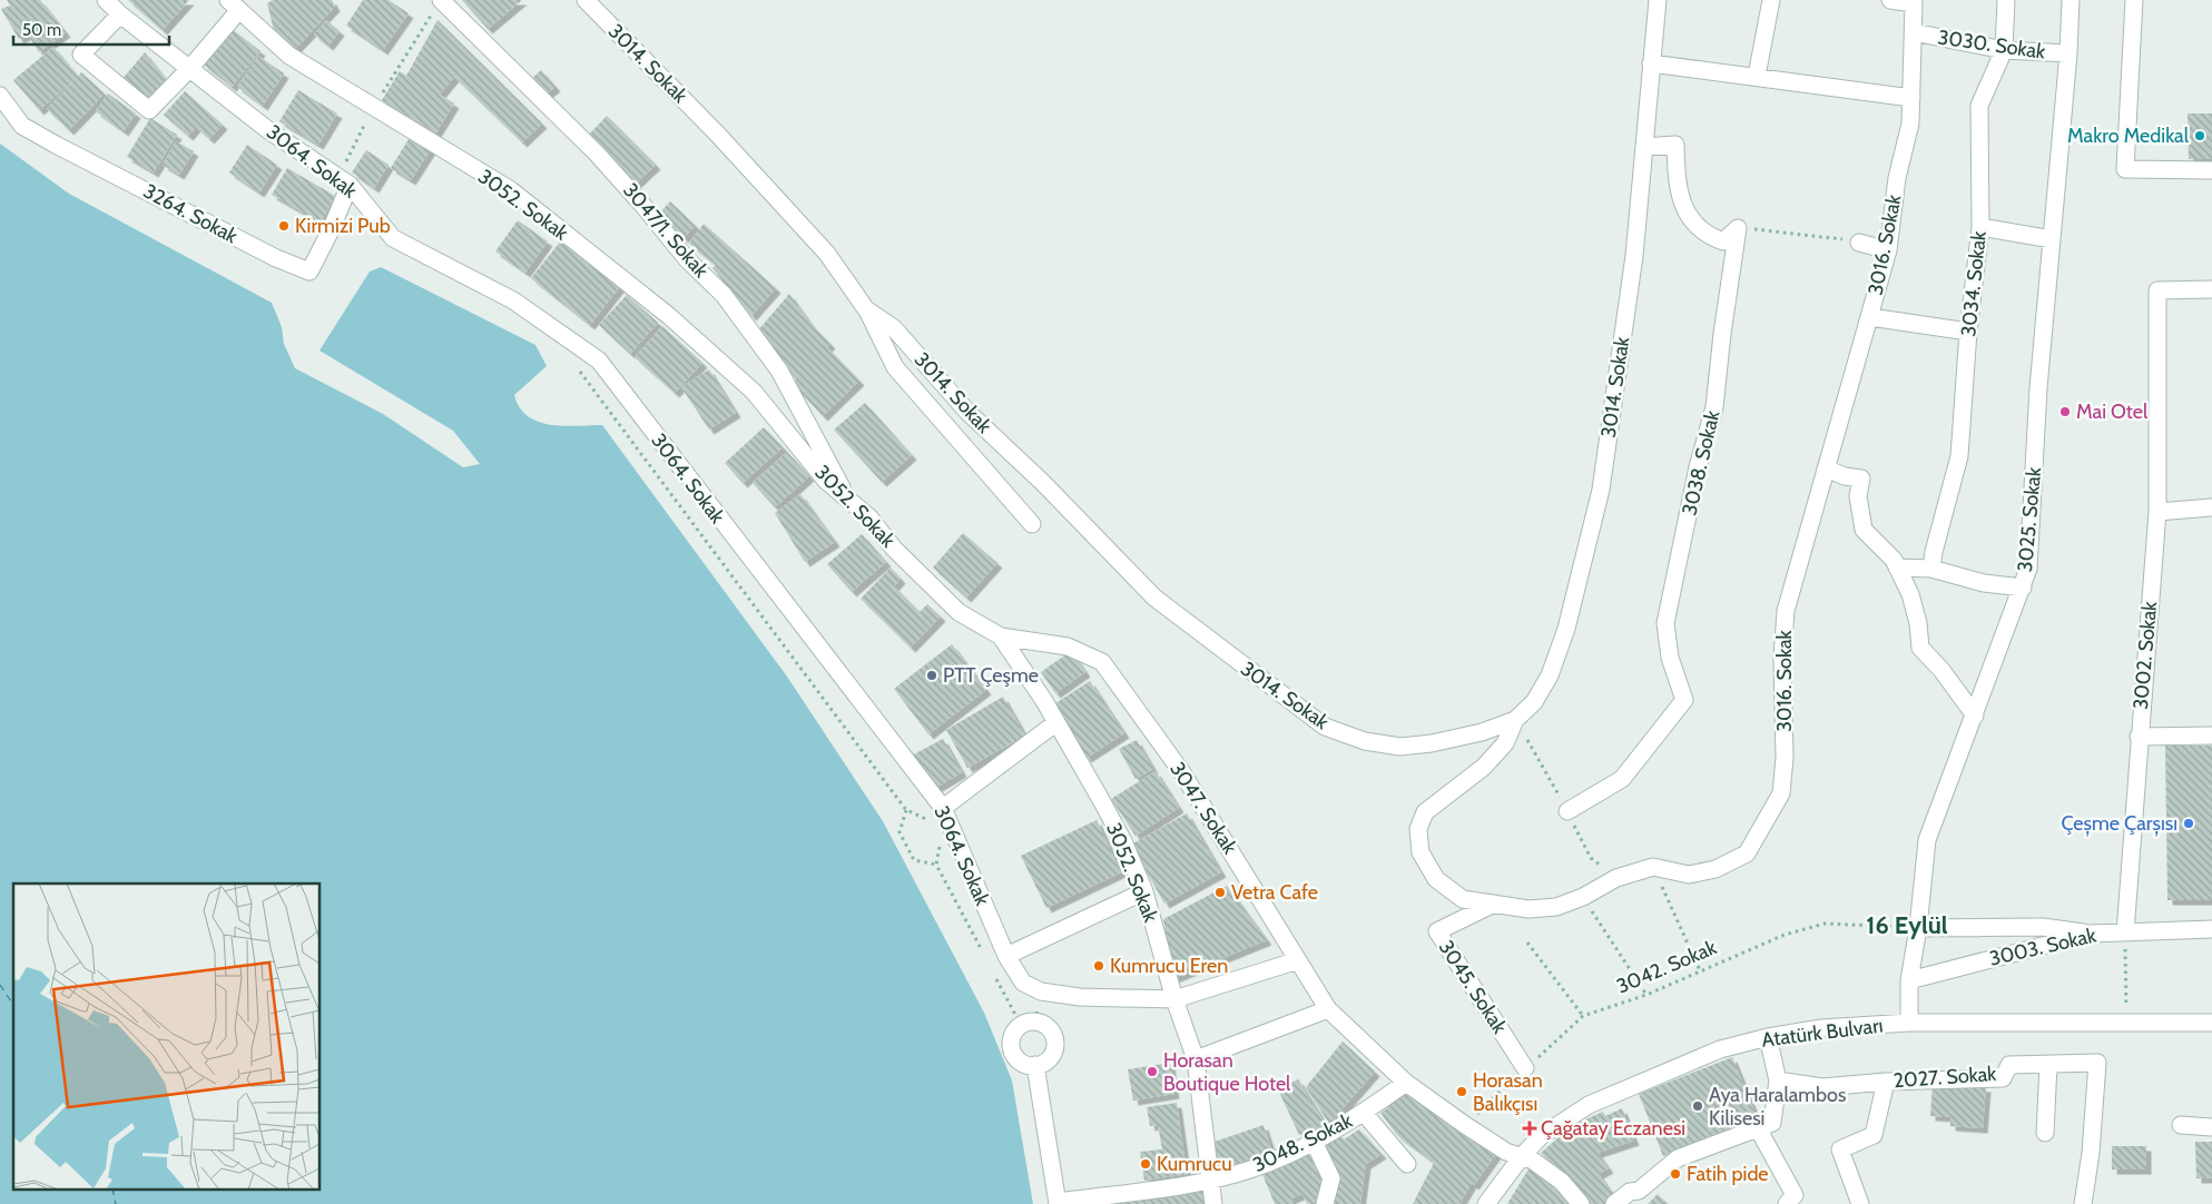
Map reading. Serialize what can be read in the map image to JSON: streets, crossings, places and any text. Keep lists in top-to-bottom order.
{
  "streets": {
    "street": [
      "3030. Sokak",
      "3014. Sokak",
      "3064. Sokak",
      "3052. Sokak",
      "3264. Sokak",
      "3047/1. Sokak",
      "3016. Sokak",
      "3034. Sokak",
      "3038. Sokak",
      "3025. Sokak",
      "3002. Sokak",
      "3047. Sokak",
      "3003. Sokak",
      "3045. Sokak",
      "Atatürk Bulvarı",
      "2027. Sokak",
      "3048. Sokak"
    ],
    "path": ["3042. Sokak"]
  },
  "crossings": [
    ["3030. Sokak", "3016. Sokak"],
    ["3030. Sokak", "3034. Sokak"],
    ["3030. Sokak", "3025. Sokak"],
    ["3014. Sokak", "3016. Sokak"],
    ["3014. Sokak", "3038. Sokak"],
    ["3064. Sokak", "3052. Sokak"],
    ["3064. Sokak", "3264. Sokak"],
    ["3064. Sokak", "3047. Sokak"],
    ["3052. Sokak", "3047/1. Sokak"],
    ["3052. Sokak", "3047. Sokak"],
    ["3052. Sokak", "3048. Sokak"],
    ["3016. Sokak", "3045. Sokak"],
    ["3025. Sokak", "3003. Sokak"],
    ["3025. Sokak", "3042. Sokak"],
    ["3025. Sokak", "Atatürk Bulvarı"],
    ["3002. Sokak", "3003. Sokak"],
    ["3047. Sokak", "3042. Sokak"],
    ["3047. Sokak", "Atatürk Bulvarı"],
    ["3047. Sokak", "3048. Sokak"],
    ["3042. Sokak", "3045. Sokak"]
  ],
  "districts": ["16 Eylül"],
  "places": {
    "other": [
      "Makro Medikal",
      "Kirmizi Pub",
      "Mai Otel",
      "PTT Çeşme",
      "Çeșme Çarșısı",
      "Vetra Cafe",
      "Kumrucu Eren",
      "Horasan Boutique Hotel",
      "Horasan Balıkçısı",
      "Aya Haralambos Kilisesi",
      "Kumrucu",
      "Fatih pide"
    ],
    "health": ["Çağatay Eczanesi"]
  },
  "scale_bar": "50 m"
}
